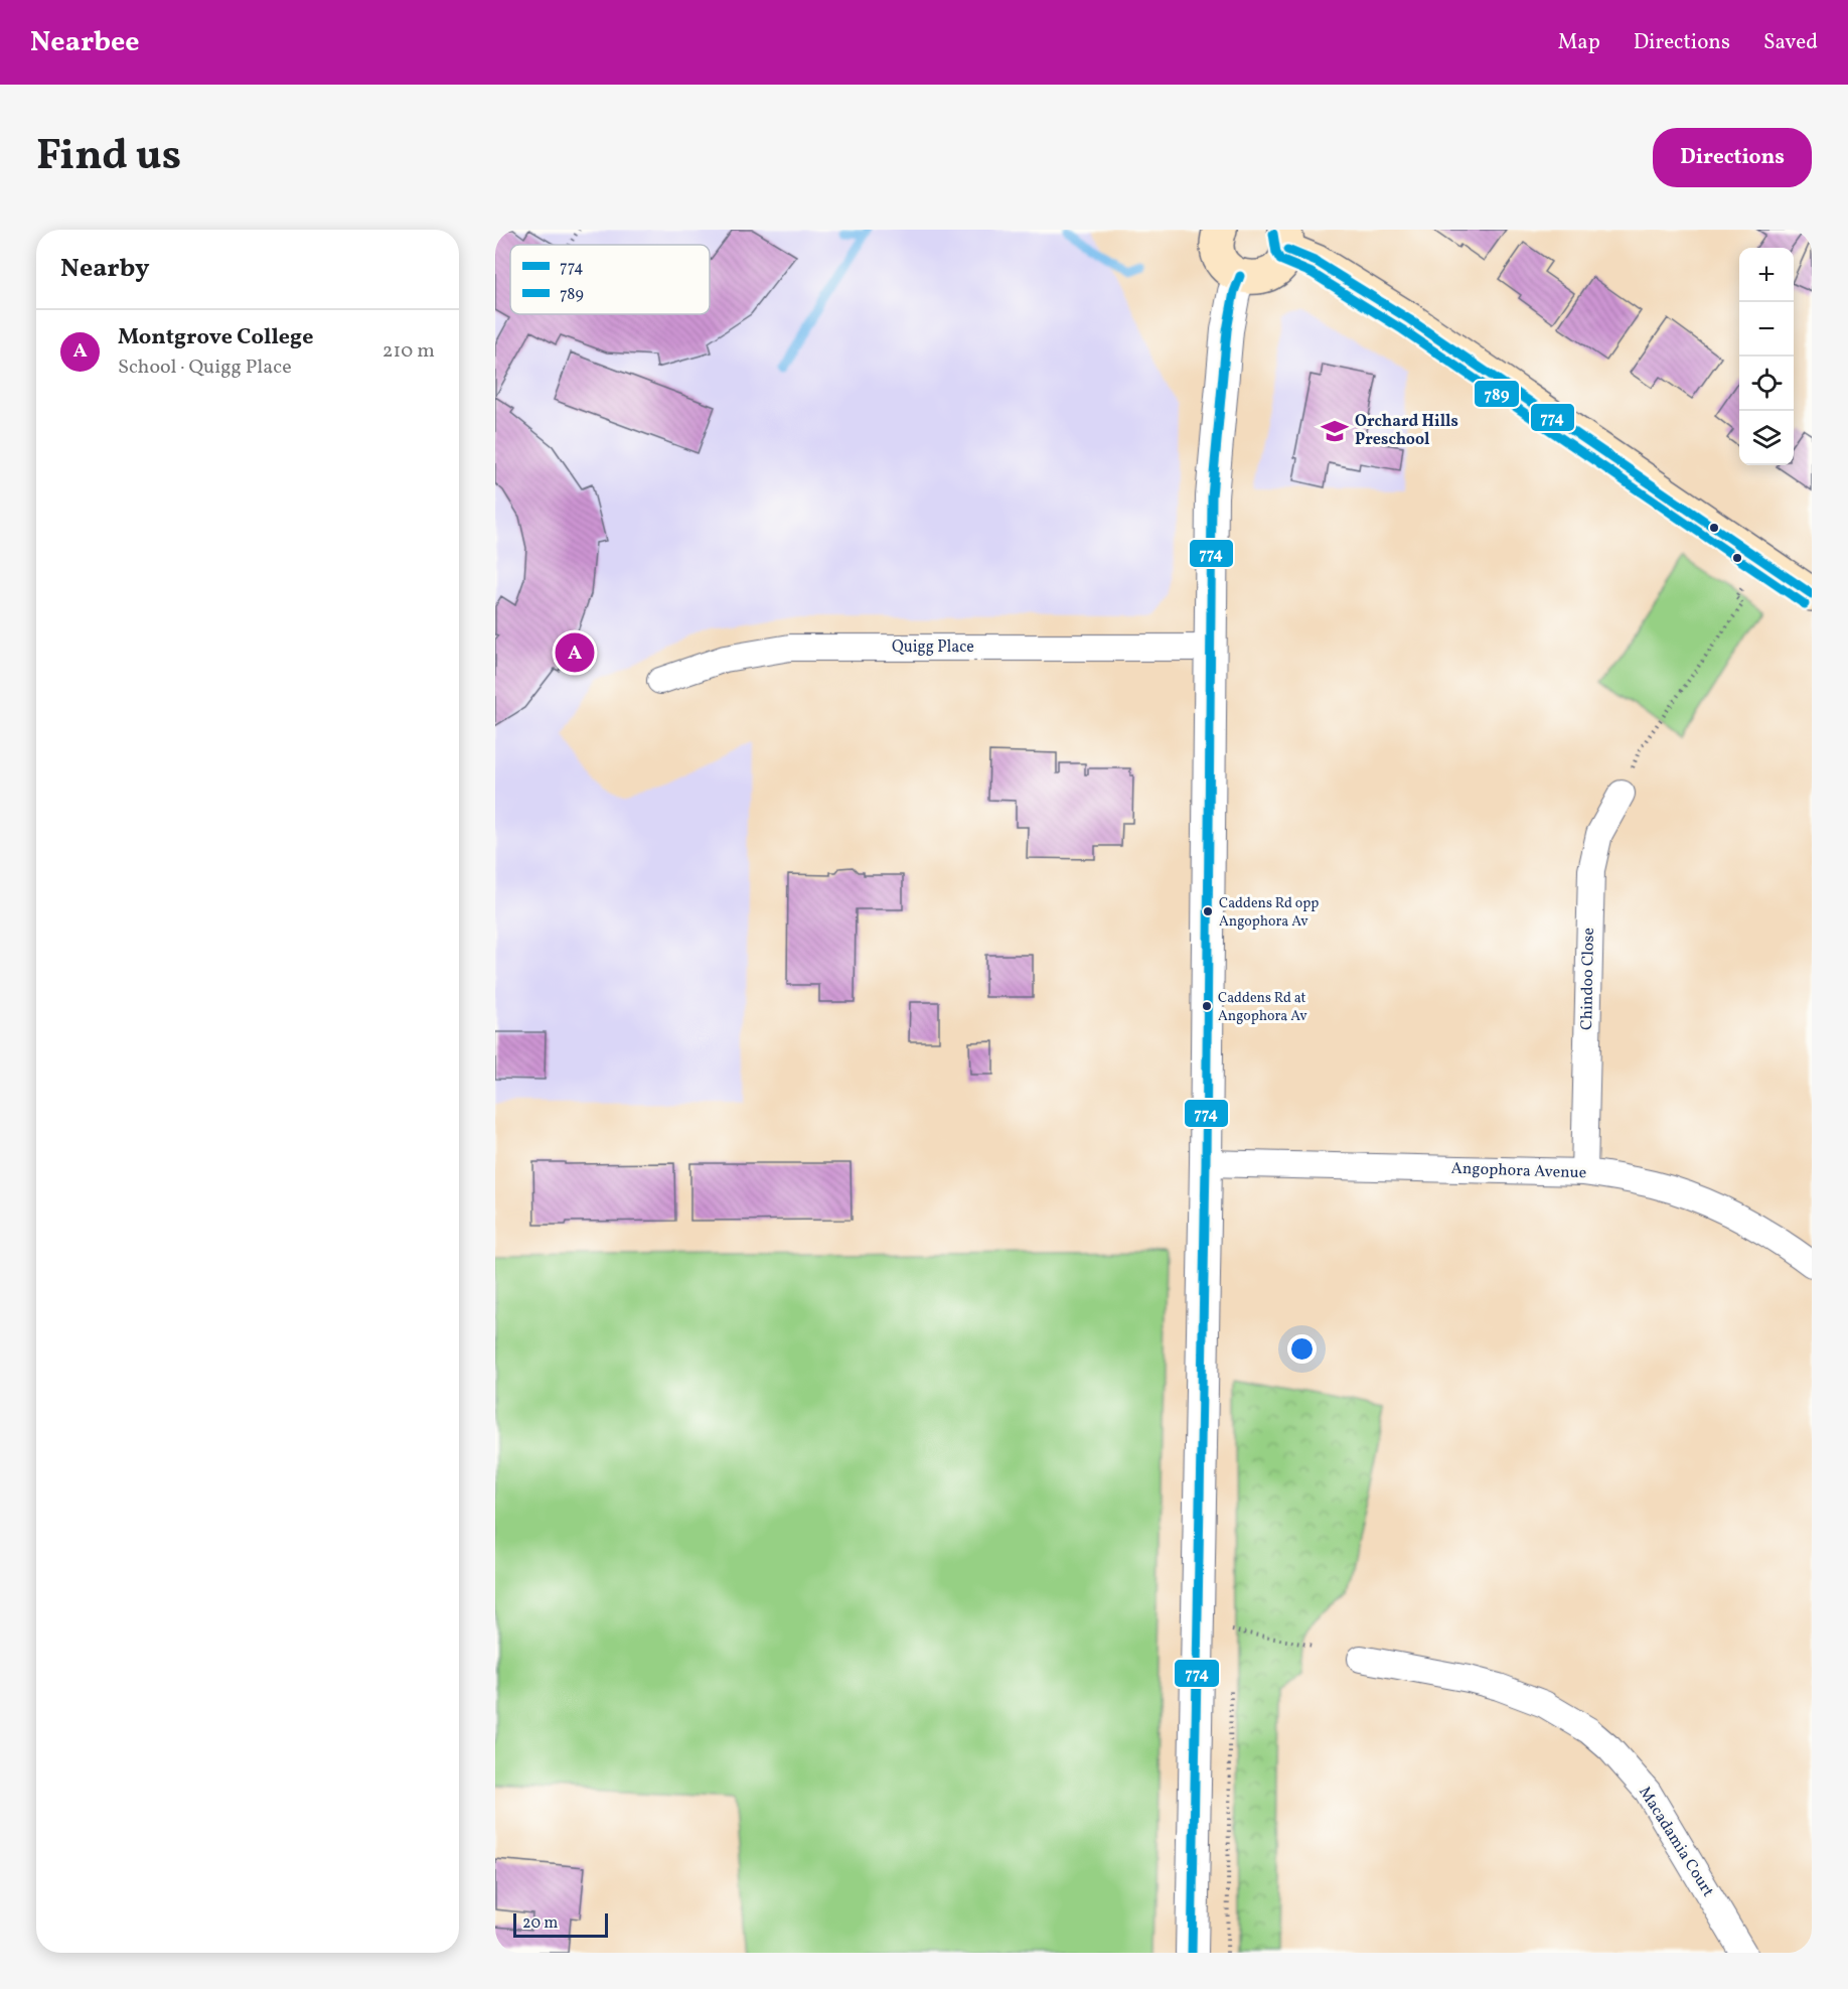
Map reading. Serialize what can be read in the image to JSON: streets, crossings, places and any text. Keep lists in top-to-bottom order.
{
  "streets": {
    "street": [
      "Quigg Place",
      "Chindoo Close",
      "Angophora Avenue",
      "Macadamia Court"
    ]
  },
  "crossings": [
    ["Chindoo Close", "Angophora Avenue"]
  ],
  "places": {
    "school or university": ["Orchard Hills Preschool"],
    "other": ["Caddens Rd opp Angophora Av", "Caddens Rd at Angophora Av"]
  },
  "lines": ["transit line 789", "transit line 774"],
  "legend": ["774", "789"],
  "scale_bar": "20 m",
  "page": {
    "header": "Nearbee",
    "nav": ["Map", "Directions", "Saved"],
    "title": "Find us",
    "buttons": "Directions",
    "heading": "Nearby",
    "map_buttons": ["+", "−"],
    "list": [
      {
        "mark": "A",
        "name": "Montgrove College",
        "note": "School · Quigg Place",
        "value": "210 m"
      }
    ],
    "pins": "A",
    "scale": "20 m"
  }
}
